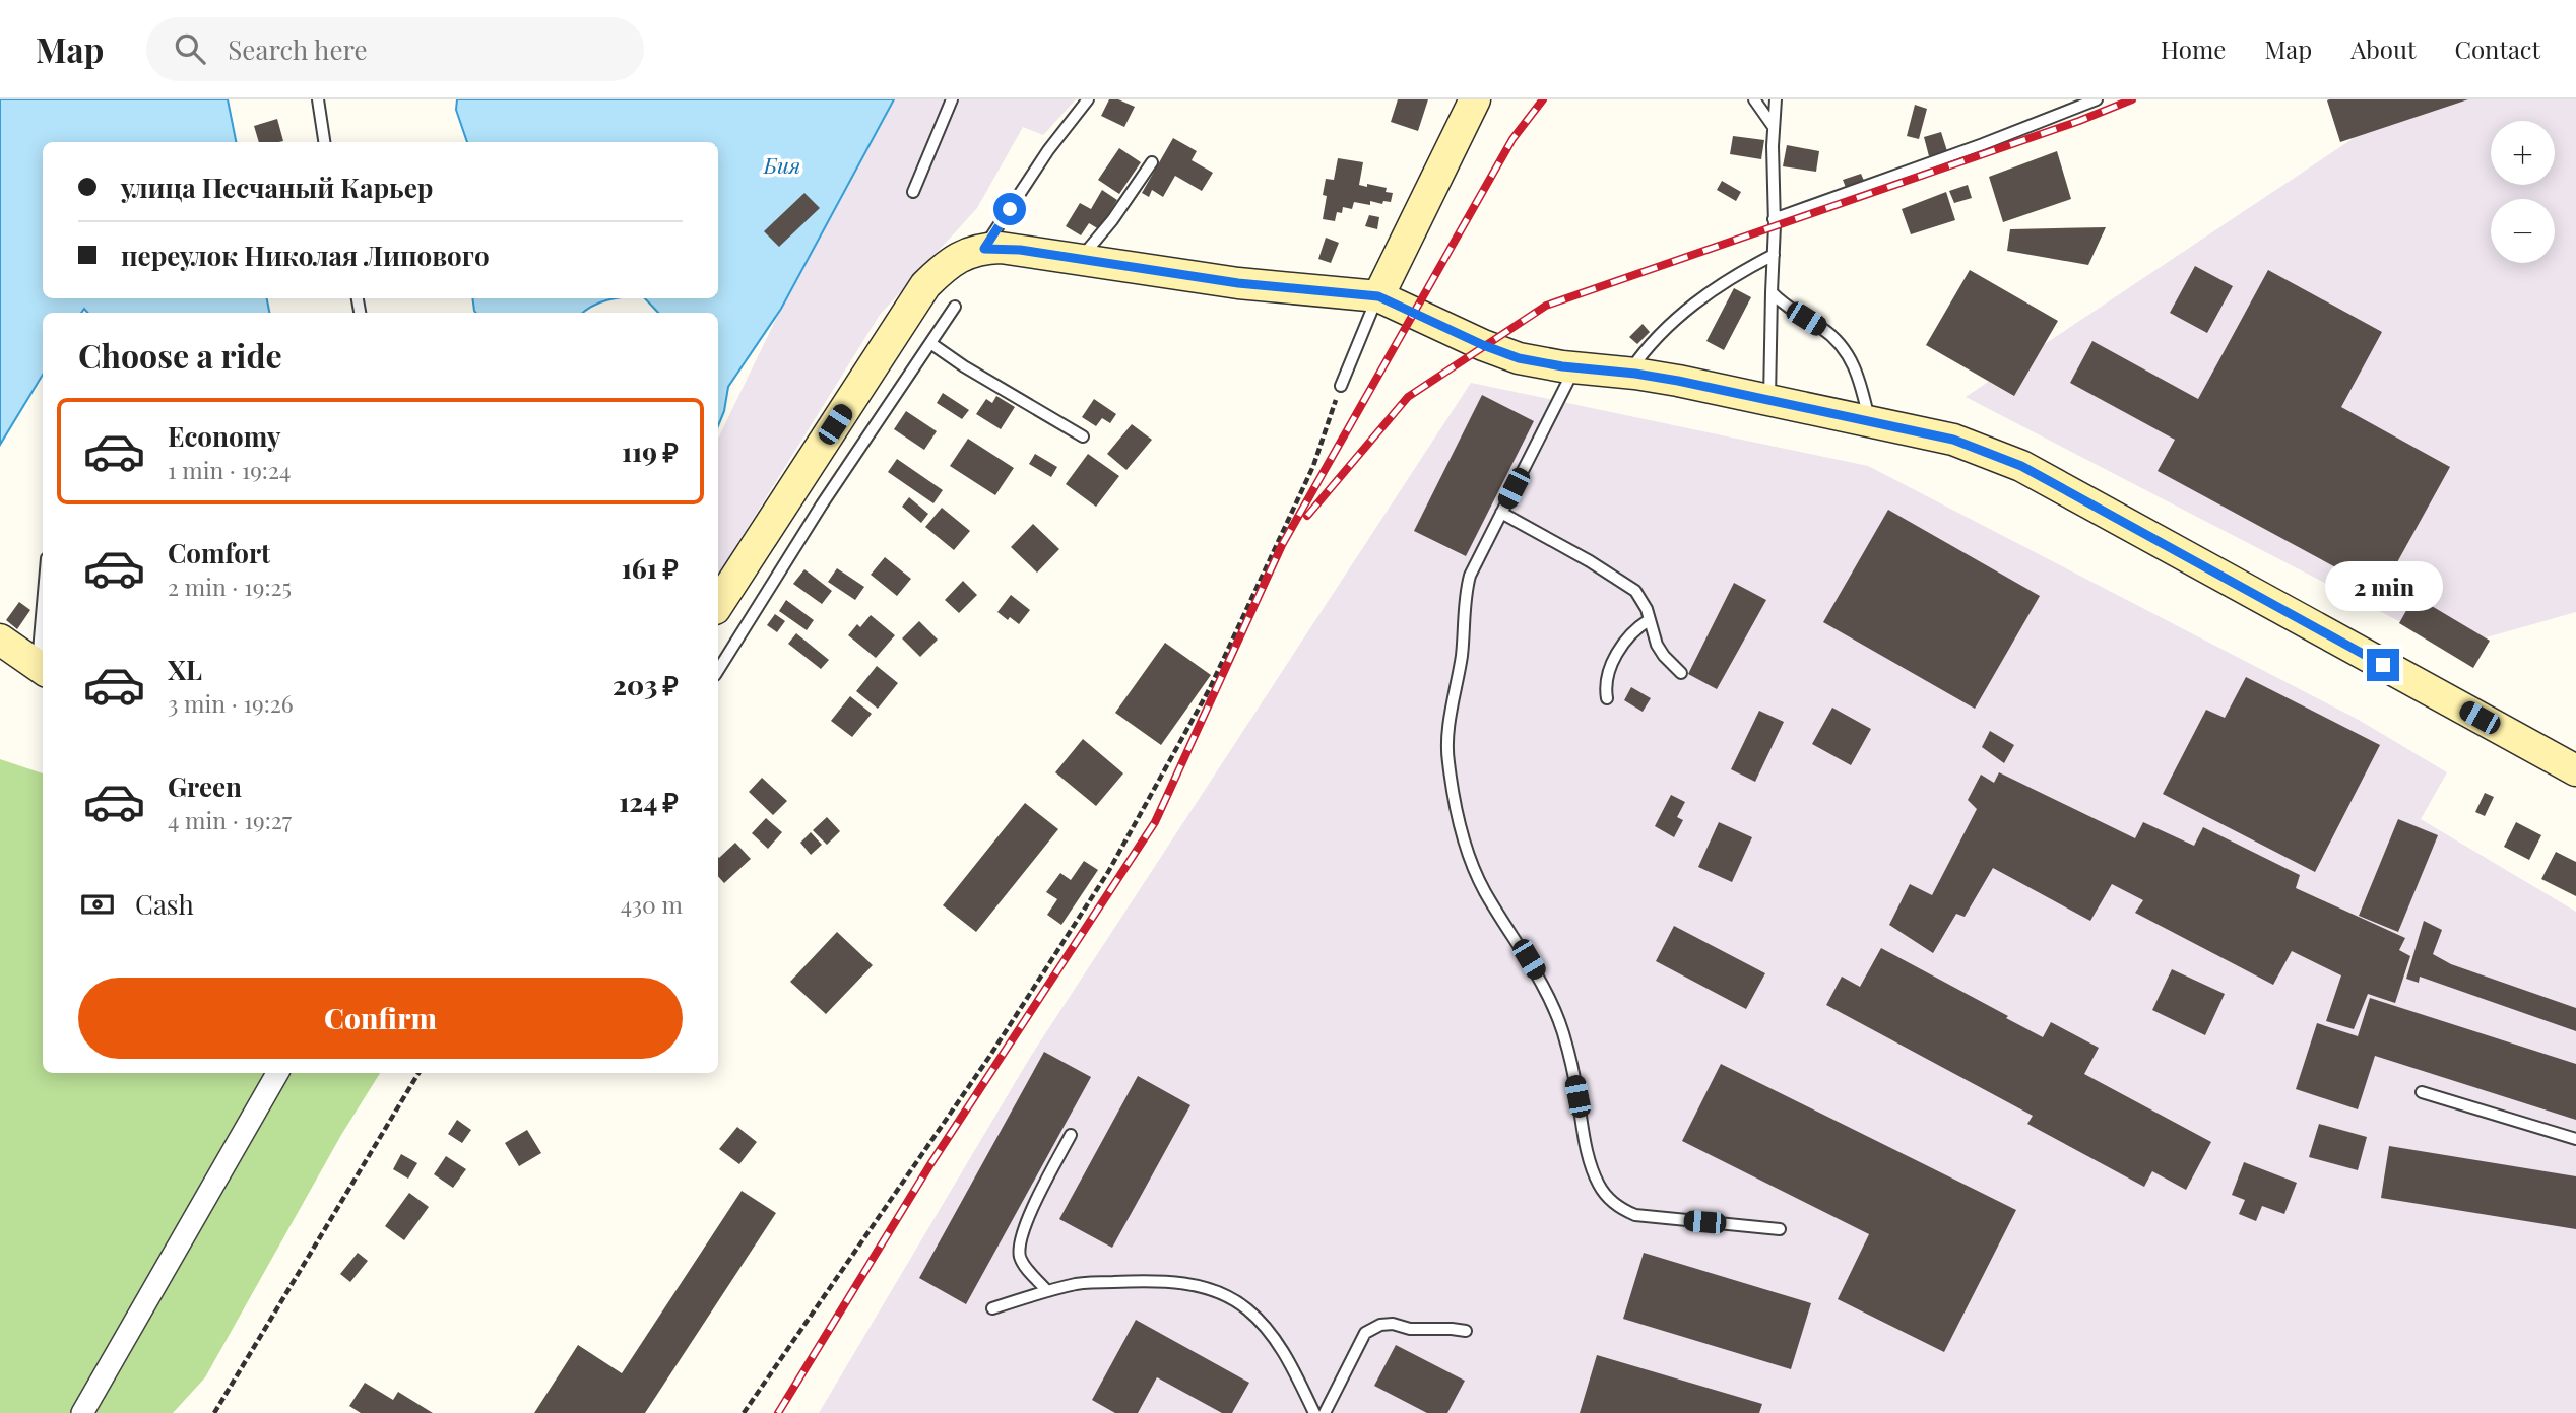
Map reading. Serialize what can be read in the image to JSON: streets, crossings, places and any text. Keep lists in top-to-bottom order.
{
  "water": ["Бия"],
  "page": {
    "header": "Map",
    "search": "Search here",
    "nav": [
      "Home",
      "Map",
      "About",
      "Contact"
    ],
    "map_buttons": ["+", "−"],
    "banner": ["улица Песчаный Карьер", "переулок Николая Липового"],
    "heading": "Choose a ride",
    "list": [
      {
        "name": "Economy",
        "note": "1 min · 19:24",
        "value": "119 ₽"
      },
      {
        "name": "Comfort",
        "note": "2 min · 19:25",
        "value": "161 ₽"
      },
      {
        "name": "XL",
        "note": "3 min · 19:26",
        "value": "203 ₽"
      },
      {
        "name": "Green",
        "note": "4 min · 19:27",
        "value": "124 ₽"
      }
    ],
    "bubble": "2 min",
    "pay": ["Cash", "430 m"],
    "buttons": "Confirm"
  }
}
